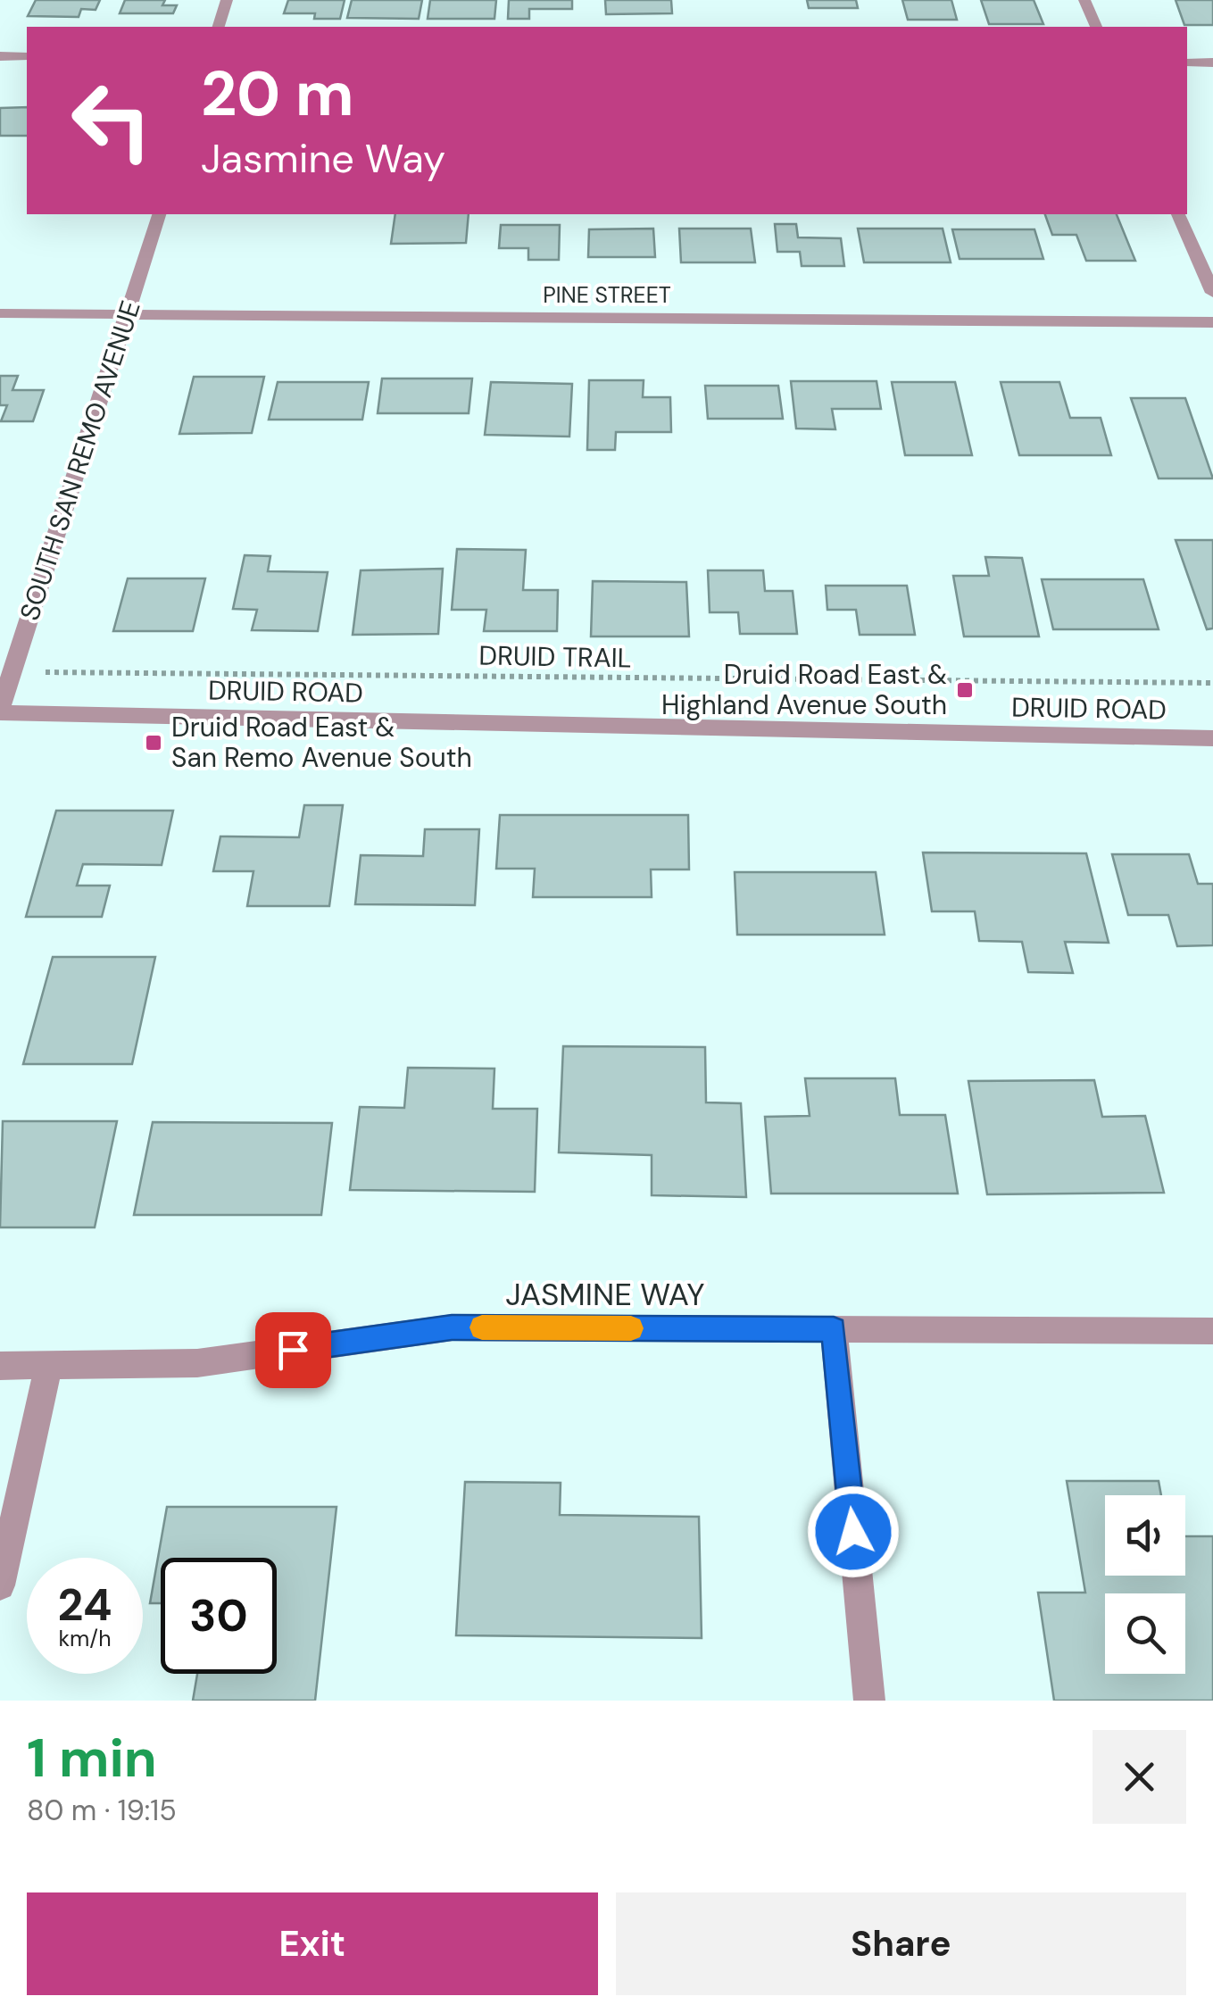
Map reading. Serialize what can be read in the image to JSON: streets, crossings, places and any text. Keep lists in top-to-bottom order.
{
  "streets": {
    "street": [
      "PINE STREET",
      "SOUTH SAN REMO AVENUE",
      "DRUID ROAD",
      "JASMINE WAY"
    ],
    "path": ["DRUID TRAIL"]
  },
  "crossings": [
    ["PINE STREET", "SOUTH SAN REMO AVENUE"],
    ["SOUTH SAN REMO AVENUE", "DRUID ROAD"]
  ],
  "places": {
    "transit": ["Druid Road East & Highland Avenue South", "Druid Road East & San Remo Avenue South"]
  },
  "page": {
    "turn": ["20 m", "Jasmine Way"],
    "speed": "24 km/h",
    "limit": "30",
    "heading": ["1 min", "80 m · 19:15"],
    "buttons": ["Exit", "Share"]
  }
}
